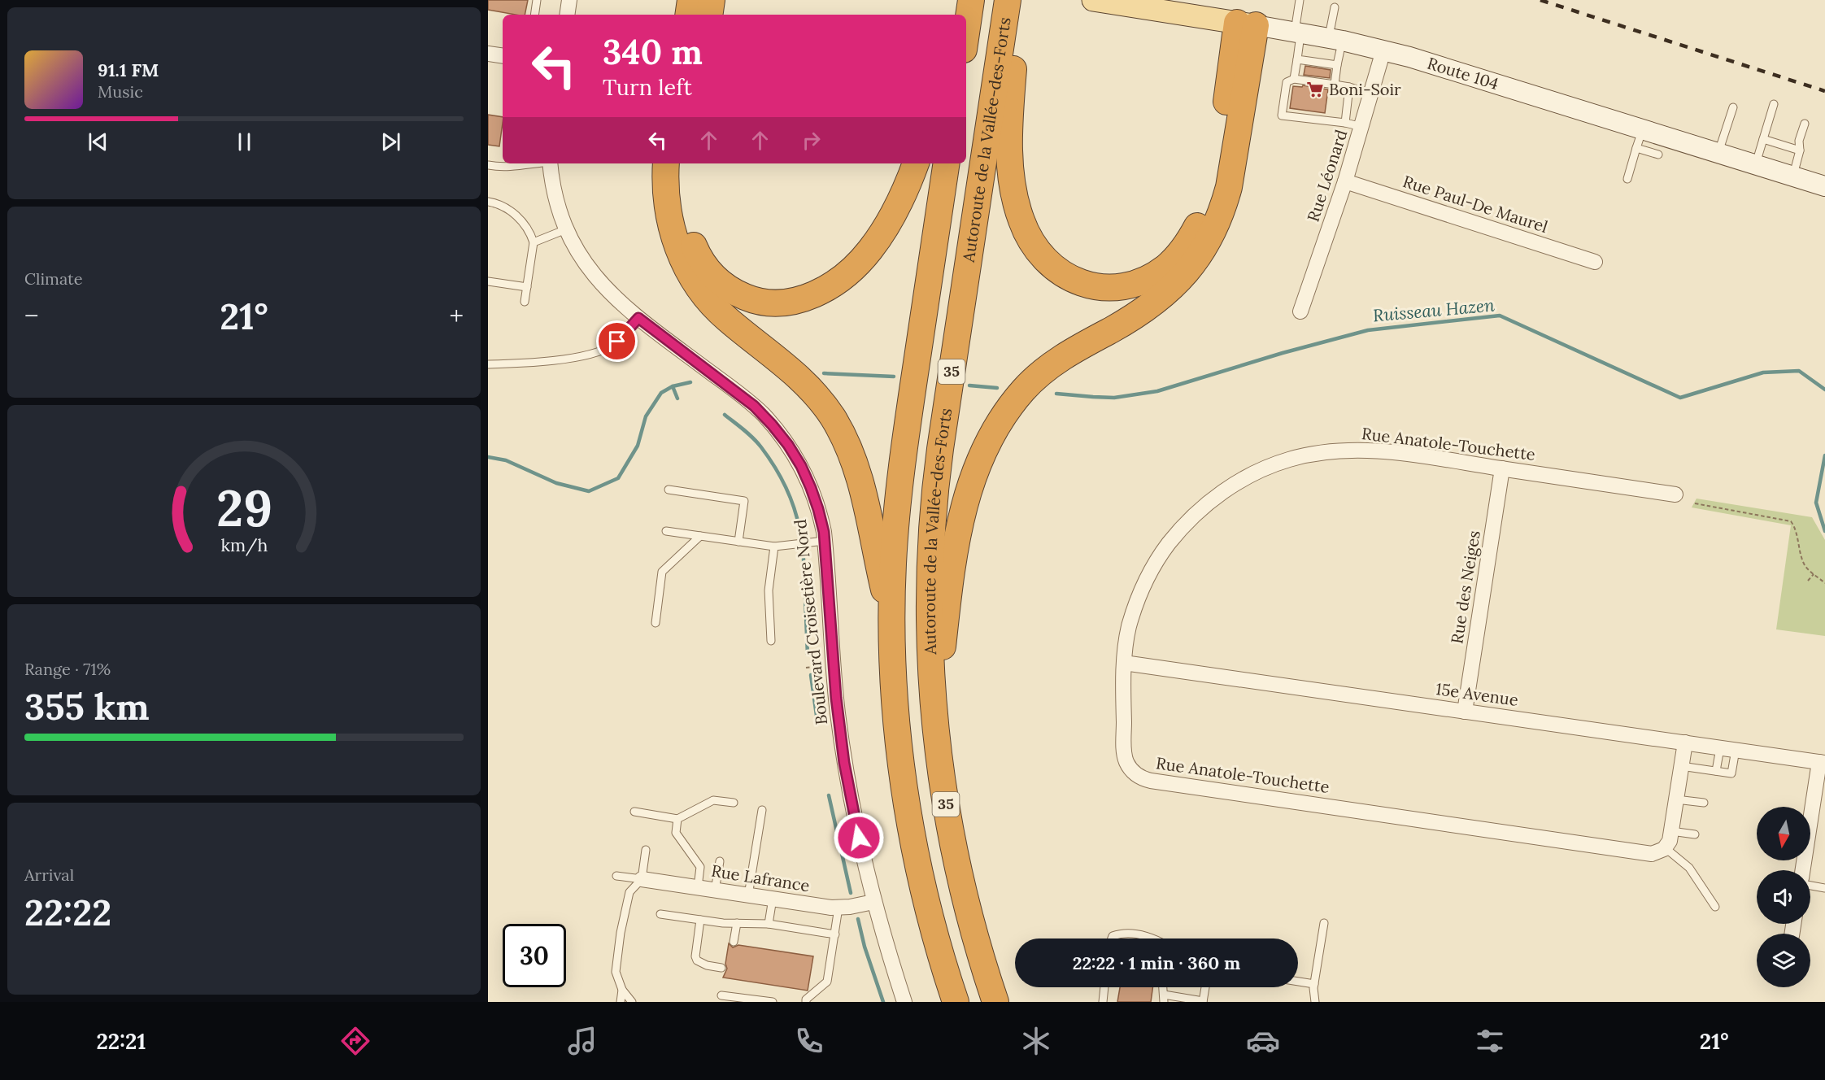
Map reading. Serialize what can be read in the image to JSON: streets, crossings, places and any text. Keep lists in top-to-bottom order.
{
  "streets": {
    "highway": ["Autoroute de la Vallée-des-Forts", "35"],
    "main road": ["Route 104"],
    "street": [
      "Rue Léonard",
      "Rue Paul-De Maurel",
      "Rue Anatole-Touchette",
      "Rue des Neiges",
      "Boulevard Croisetière Nord",
      "15e Avenue",
      "Rue Lafrance"
    ]
  },
  "crossings": [
    ["Route 104", "Rue Léonard"],
    ["Rue Léonard", "Rue Paul-De Maurel"],
    ["Rue Anatole-Touchette", "Rue des Neiges"],
    ["Rue Anatole-Touchette", "15e Avenue"],
    ["Rue des Neiges", "15e Avenue"],
    ["Boulevard Croisetière Nord", "Rue Lafrance"]
  ],
  "water": ["Ruisseau Hazen"],
  "places": {
    "supermarket": ["Boni-Soir"]
  },
  "north": "bottom",
  "page": {
    "turn": ["340 m", "Turn left"],
    "song": ["91.1 FM", "Music"],
    "tile": [
      "Climate",
      ["Range · 71%", "355 km"],
      ["Arrival", "22:22"]
    ],
    "heat": ["−", "21°", "+"],
    "limit": "30",
    "trip": "22:22 · 1 min · 360 m",
    "tabs": ["22:21", "21°"],
    "gauge": ["29", "km/h"]
  }
}
